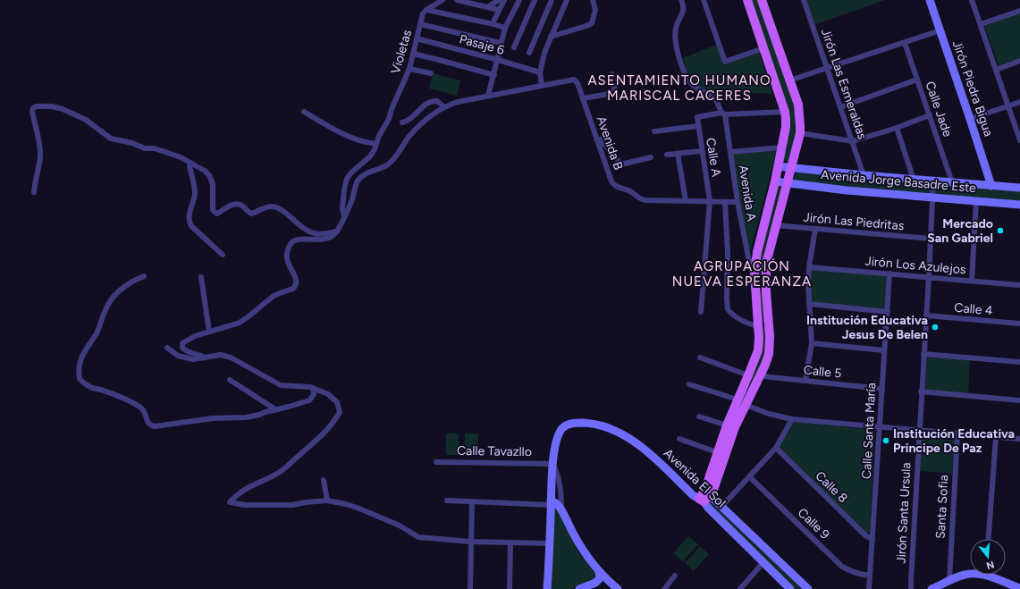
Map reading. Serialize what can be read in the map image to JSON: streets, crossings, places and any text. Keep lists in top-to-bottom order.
{
  "streets": {
    "main road": ["Jirón Piedra Bigua", "Avenida Jorge Basadre Este", "Avenida El Sol"],
    "street": [
      "Pasaje 6",
      "Violetas",
      "Jirón Las Esmeraldas",
      "Calle Jade",
      "Avenida B",
      "Calle A",
      "Avenida A",
      "Jirón Las Piedritas",
      "Jirón Los Azulejos",
      "Calle 4",
      "Calle 5",
      "Calle Santa María",
      "Calle Tavazllo",
      "Calle 8",
      "Santa Sofia",
      "Jirón Santa Ursula",
      "Calle 9"
    ]
  },
  "crossings": [
    ["Pasaje 6", "Violetas"],
    ["Jirón Las Esmeraldas", "Avenida Jorge Basadre Este"],
    ["Jirón Piedra Bigua", "Avenida Jorge Basadre Este"],
    ["Calle Jade", "Avenida Jorge Basadre Este"],
    ["Avenida B", "Calle A"],
    ["Avenida B", "Avenida A"],
    ["Calle A", "Avenida A"],
    ["Avenida Jorge Basadre Este", "Jirón Santa Ursula"],
    ["Jirón Las Piedritas", "Jirón Santa Ursula"],
    ["Jirón Los Azulejos", "Calle Santa María"],
    ["Jirón Los Azulejos", "Jirón Santa Ursula"],
    ["Calle 4", "Jirón Santa Ursula"],
    ["Calle 5", "Calle Santa María"],
    ["Calle Santa María", "Calle 8"],
    ["Calle Santa María", "Calle 9"],
    ["Calle Tavazllo", "Avenida El Sol"]
  ],
  "districts": ["ASENTAMIENTO HUMANO MARISCAL CACERES", "AGRUPACIÓN NUEVA ESPERANZA"],
  "places": ["Mercado San Gabriel", "Institución Educativa Jesus De Belen", "Institución Educativa Principe De Paz"],
  "north": "bottom"
}
